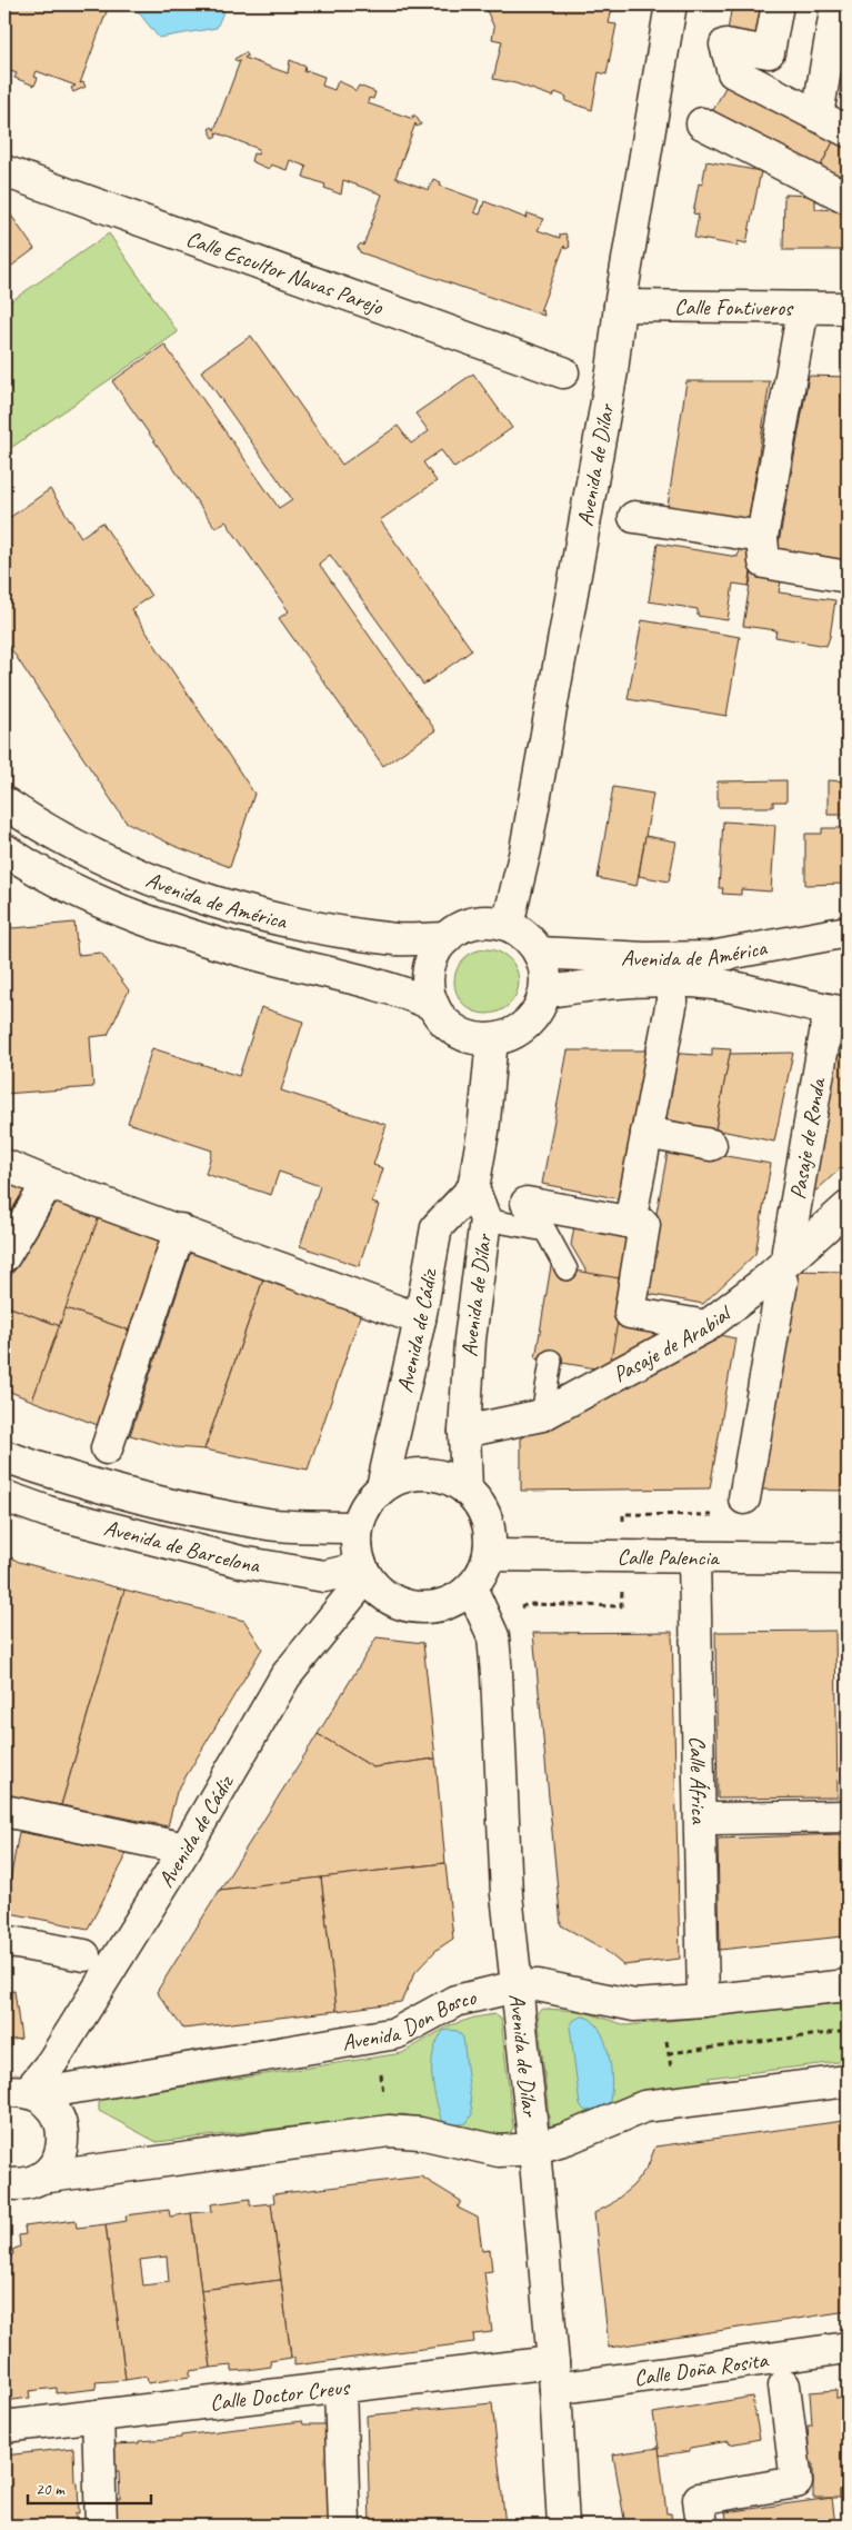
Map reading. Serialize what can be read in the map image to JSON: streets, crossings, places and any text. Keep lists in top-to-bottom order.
{
  "streets": {
    "main road": [
      "Calle Escultor Navas Parejo",
      "Calle Fontiveros",
      "Avenida de Dílar",
      "Avenida de América",
      "Pasaje de Ronda",
      "Avenida de Cádiz",
      "Pasaje de Arabial",
      "Avenida de Barcelona",
      "Calle Palencia",
      "Calle África",
      "Avenida Don Bosco",
      "Calle Doña Rosita",
      "Calle Doctor Creus"
    ]
  },
  "crossings": [
    ["Calle Fontiveros", "Avenida de Dílar"],
    ["Avenida de Dílar", "Avenida de América"],
    ["Avenida de Dílar", "Avenida de Cádiz"],
    ["Avenida de Dílar", "Pasaje de Arabial"],
    ["Avenida de Dílar", "Avenida de Barcelona"],
    ["Avenida de Dílar", "Calle Palencia"],
    ["Avenida de Dílar", "Avenida Don Bosco"],
    ["Avenida de Dílar", "Calle Doña Rosita"],
    ["Avenida de Dílar", "Calle Doctor Creus"],
    ["Avenida de América", "Pasaje de Ronda"],
    ["Avenida de Cádiz", "Avenida de Barcelona"],
    ["Avenida de Cádiz", "Calle Palencia"],
    ["Avenida de Cádiz", "Avenida Don Bosco"],
    ["Avenida de Barcelona", "Calle Palencia"],
    ["Calle Palencia", "Calle África"],
    ["Calle África", "Avenida Don Bosco"],
    ["Calle Doña Rosita", "Calle Doctor Creus"]
  ],
  "scale_bar": "20 m"
}
